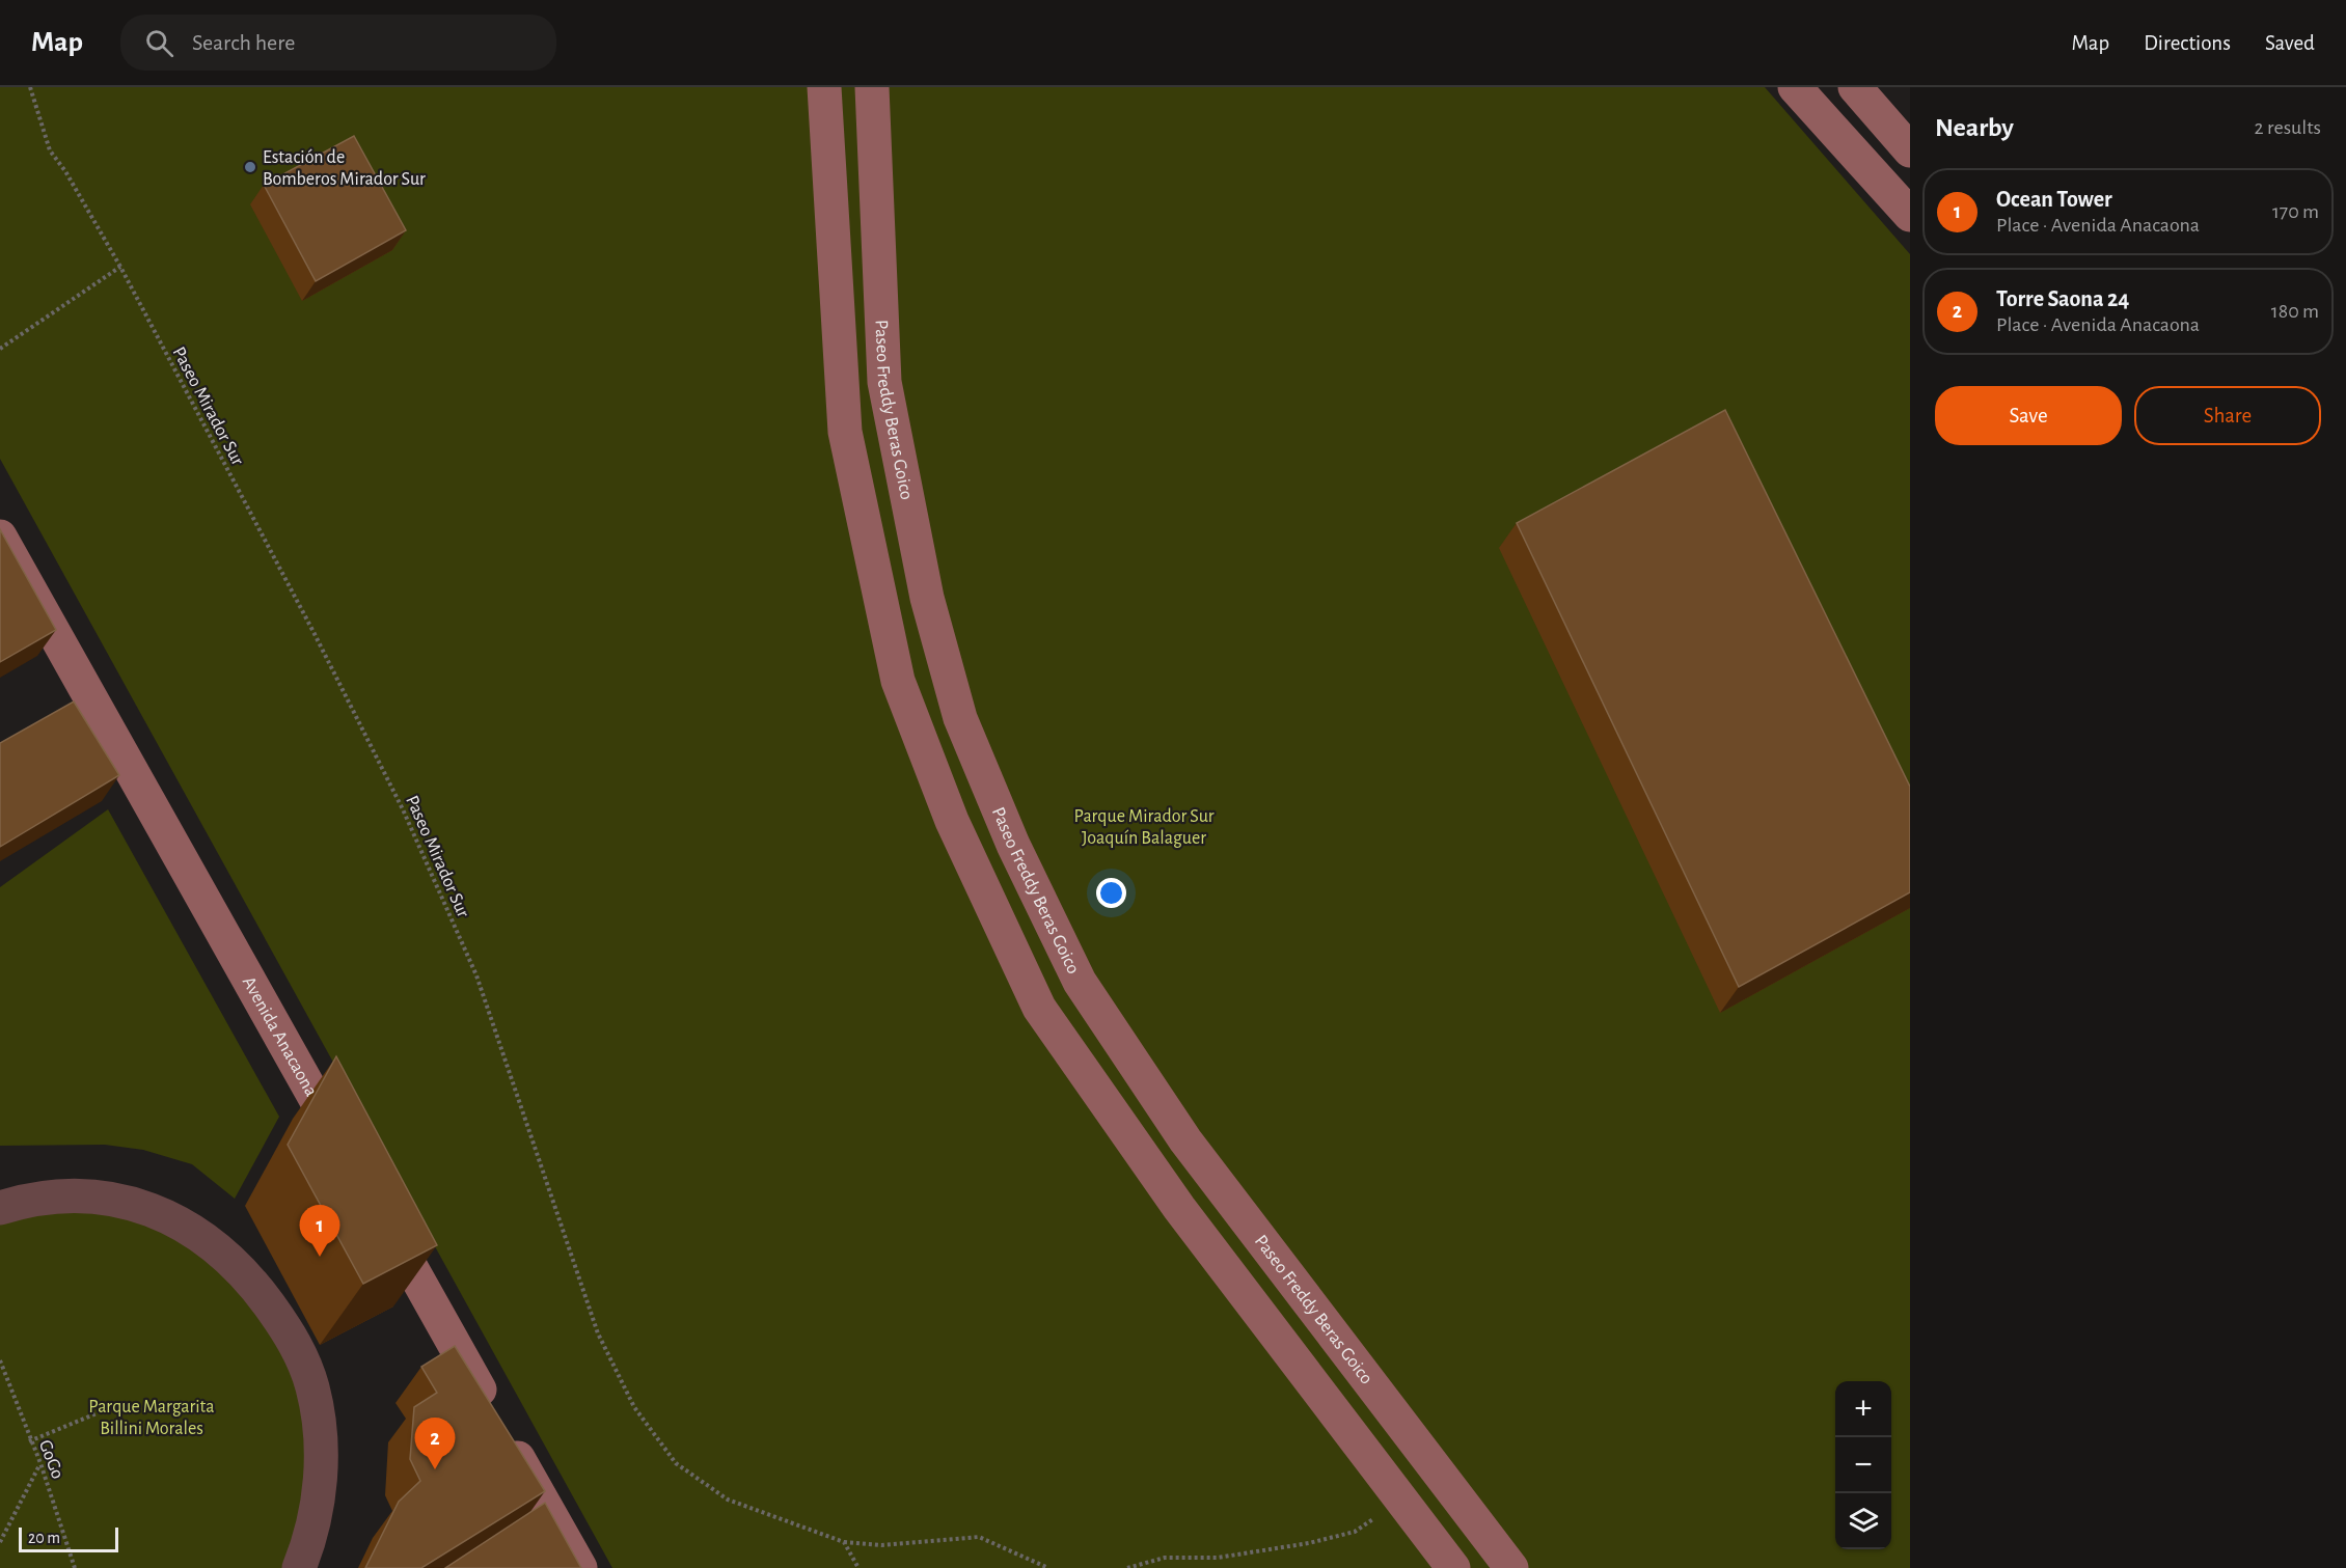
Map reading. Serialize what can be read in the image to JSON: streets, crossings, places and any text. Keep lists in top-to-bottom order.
{
  "streets": {
    "street": ["Paseo Freddy Beras Goico", "Avenida Anacaona"],
    "path": ["Paseo Mirador Sur", "GoGo"]
  },
  "parks": ["Parque Mirador Sur Joaquín Balaguer", "Parque Margarita Billini Morales"],
  "places": ["Estación de Bomberos Mirador Sur"],
  "scale_bar": "20 m",
  "page": {
    "header": "Map",
    "search": "Search here",
    "nav": ["Map", "Directions", "Saved"],
    "heading": ["Nearby", "2 results"],
    "list": [
      {
        "mark": "1",
        "name": "Ocean Tower",
        "note": "Place · Avenida Anacaona",
        "value": "170 m"
      },
      {
        "mark": "2",
        "name": "Torre Saona 24",
        "note": "Place · Avenida Anacaona",
        "value": "180 m"
      }
    ],
    "buttons": ["Save", "Share"],
    "pins": ["1", "2"],
    "map_buttons": ["+", "−"],
    "scale": "20 m"
  }
}
